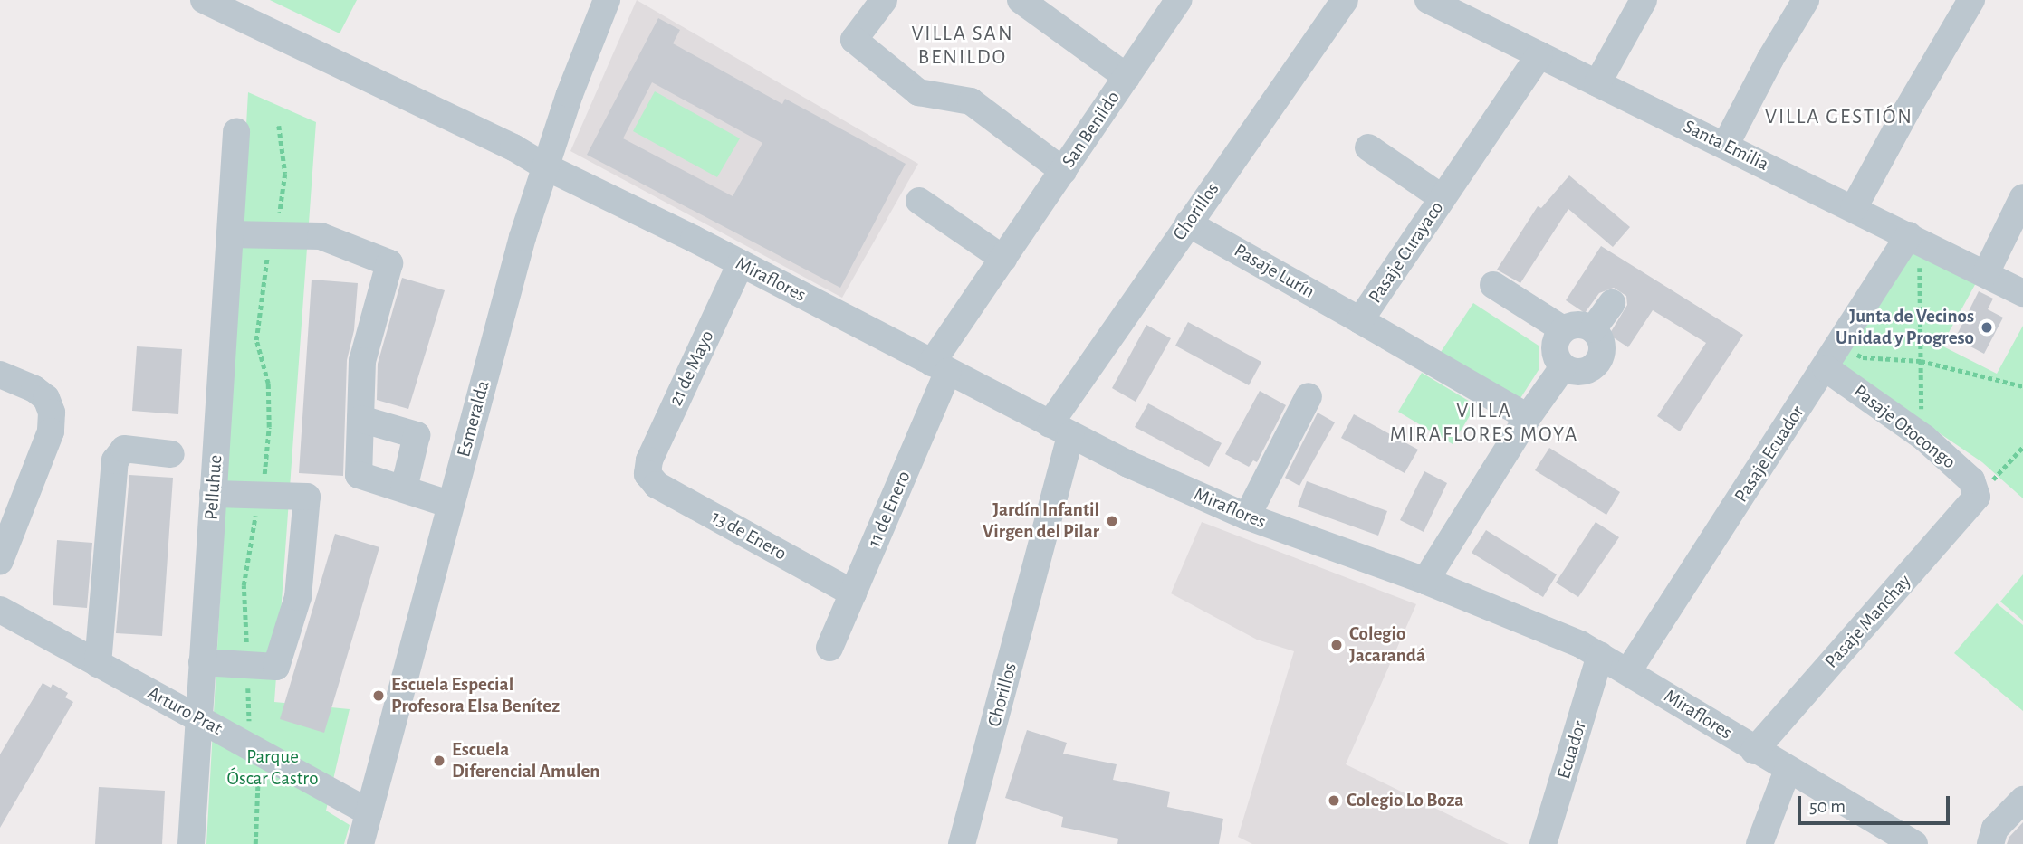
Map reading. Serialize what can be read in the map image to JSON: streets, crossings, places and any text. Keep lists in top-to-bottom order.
{
  "streets": {
    "street": [
      "San Benildo",
      "Santa Emilia",
      "Chorillos",
      "Pasaje Curayaco",
      "Pasaje Lurín",
      "Miraflores",
      "21 de Mayo",
      "Esmeralda",
      "Pasaje Otocongo",
      "Pasaje Ecuador",
      "Pelluhue",
      "11 de Enero",
      "13 de Enero",
      "Pasaje Manchay",
      "Arturo Prat",
      "Ecuador"
    ]
  },
  "crossings": [
    ["San Benildo", "Miraflores"],
    ["San Benildo", "11 de Enero"],
    ["Santa Emilia", "Pasaje Curayaco"],
    ["Santa Emilia", "Pasaje Ecuador"],
    ["Chorillos", "Pasaje Lurín"],
    ["Chorillos", "Miraflores"],
    ["Pasaje Curayaco", "Pasaje Lurín"],
    ["Miraflores", "21 de Mayo"],
    ["Miraflores", "Esmeralda"],
    ["Miraflores", "Pasaje Ecuador"],
    ["Miraflores", "11 de Enero"],
    ["Miraflores", "Pasaje Manchay"],
    ["Miraflores", "Ecuador"],
    ["21 de Mayo", "13 de Enero"],
    ["Esmeralda", "Arturo Prat"],
    ["Pasaje Otocongo", "Pasaje Ecuador"],
    ["Pasaje Otocongo", "Pasaje Manchay"],
    ["Pelluhue", "Arturo Prat"],
    ["11 de Enero", "13 de Enero"]
  ],
  "districts": ["VILLA SAN BENILDO", "VILLA GESTIÓN", "VILLA MIRAFLORES MOYA"],
  "parks": ["Parque Óscar Castro"],
  "places": [
    "Junta de Vecinos Unidad y Progreso",
    "Jardín Infantil Virgen del Pilar",
    "Colegio Jacarandá",
    "Escuela Especial Profesora Elsa Benítez",
    "Escuela Diferencial Amulen",
    "Colegio Lo Boza"
  ],
  "scale_bar": "50 m"
}
